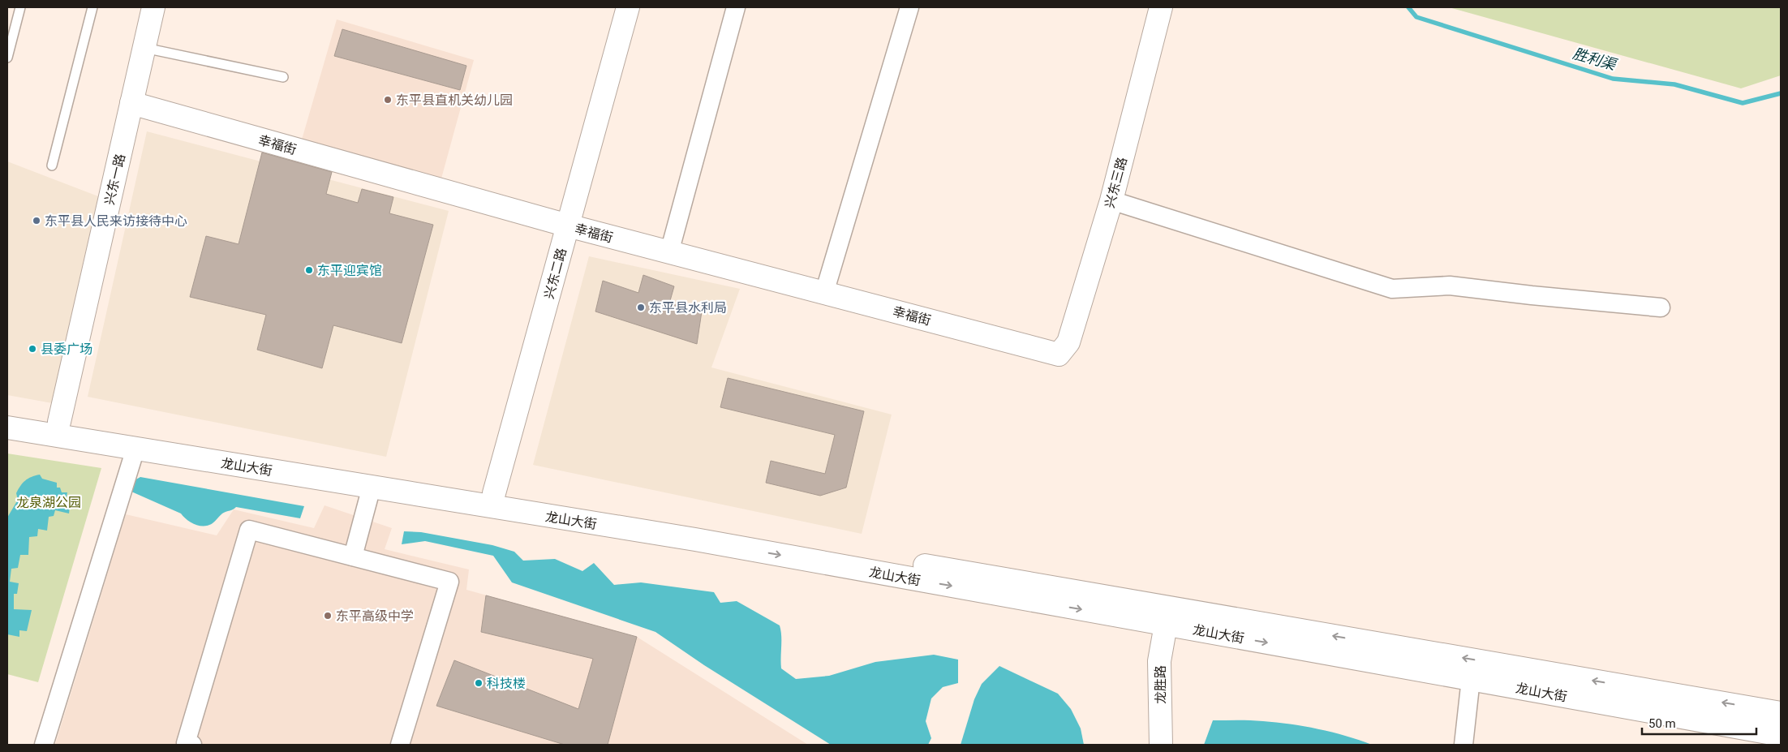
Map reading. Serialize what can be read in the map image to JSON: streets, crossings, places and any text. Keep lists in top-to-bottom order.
{
  "streets": {
    "main road": [
      "幸福街",
      "兴东一路",
      "兴东三路",
      "兴东二路",
      "龙山大街",
      "龙胜路"
    ]
  },
  "crossings": [
    ["幸福街", "兴东一路"],
    ["幸福街", "兴东三路"],
    ["幸福街", "兴东二路"],
    ["兴东一路", "龙山大街"],
    ["兴东二路", "龙山大街"],
    ["龙山大街", "龙胜路"]
  ],
  "water": ["胜利渠"],
  "parks": ["龙泉湖公园"],
  "places": [
    "东平县直机关幼儿园",
    "东平县人民来访接待中心",
    "东平迎宾馆",
    "东平县水利局",
    "县委广场",
    "东平高级中学",
    "科技楼"
  ],
  "scale_bar": "50 m"
}
